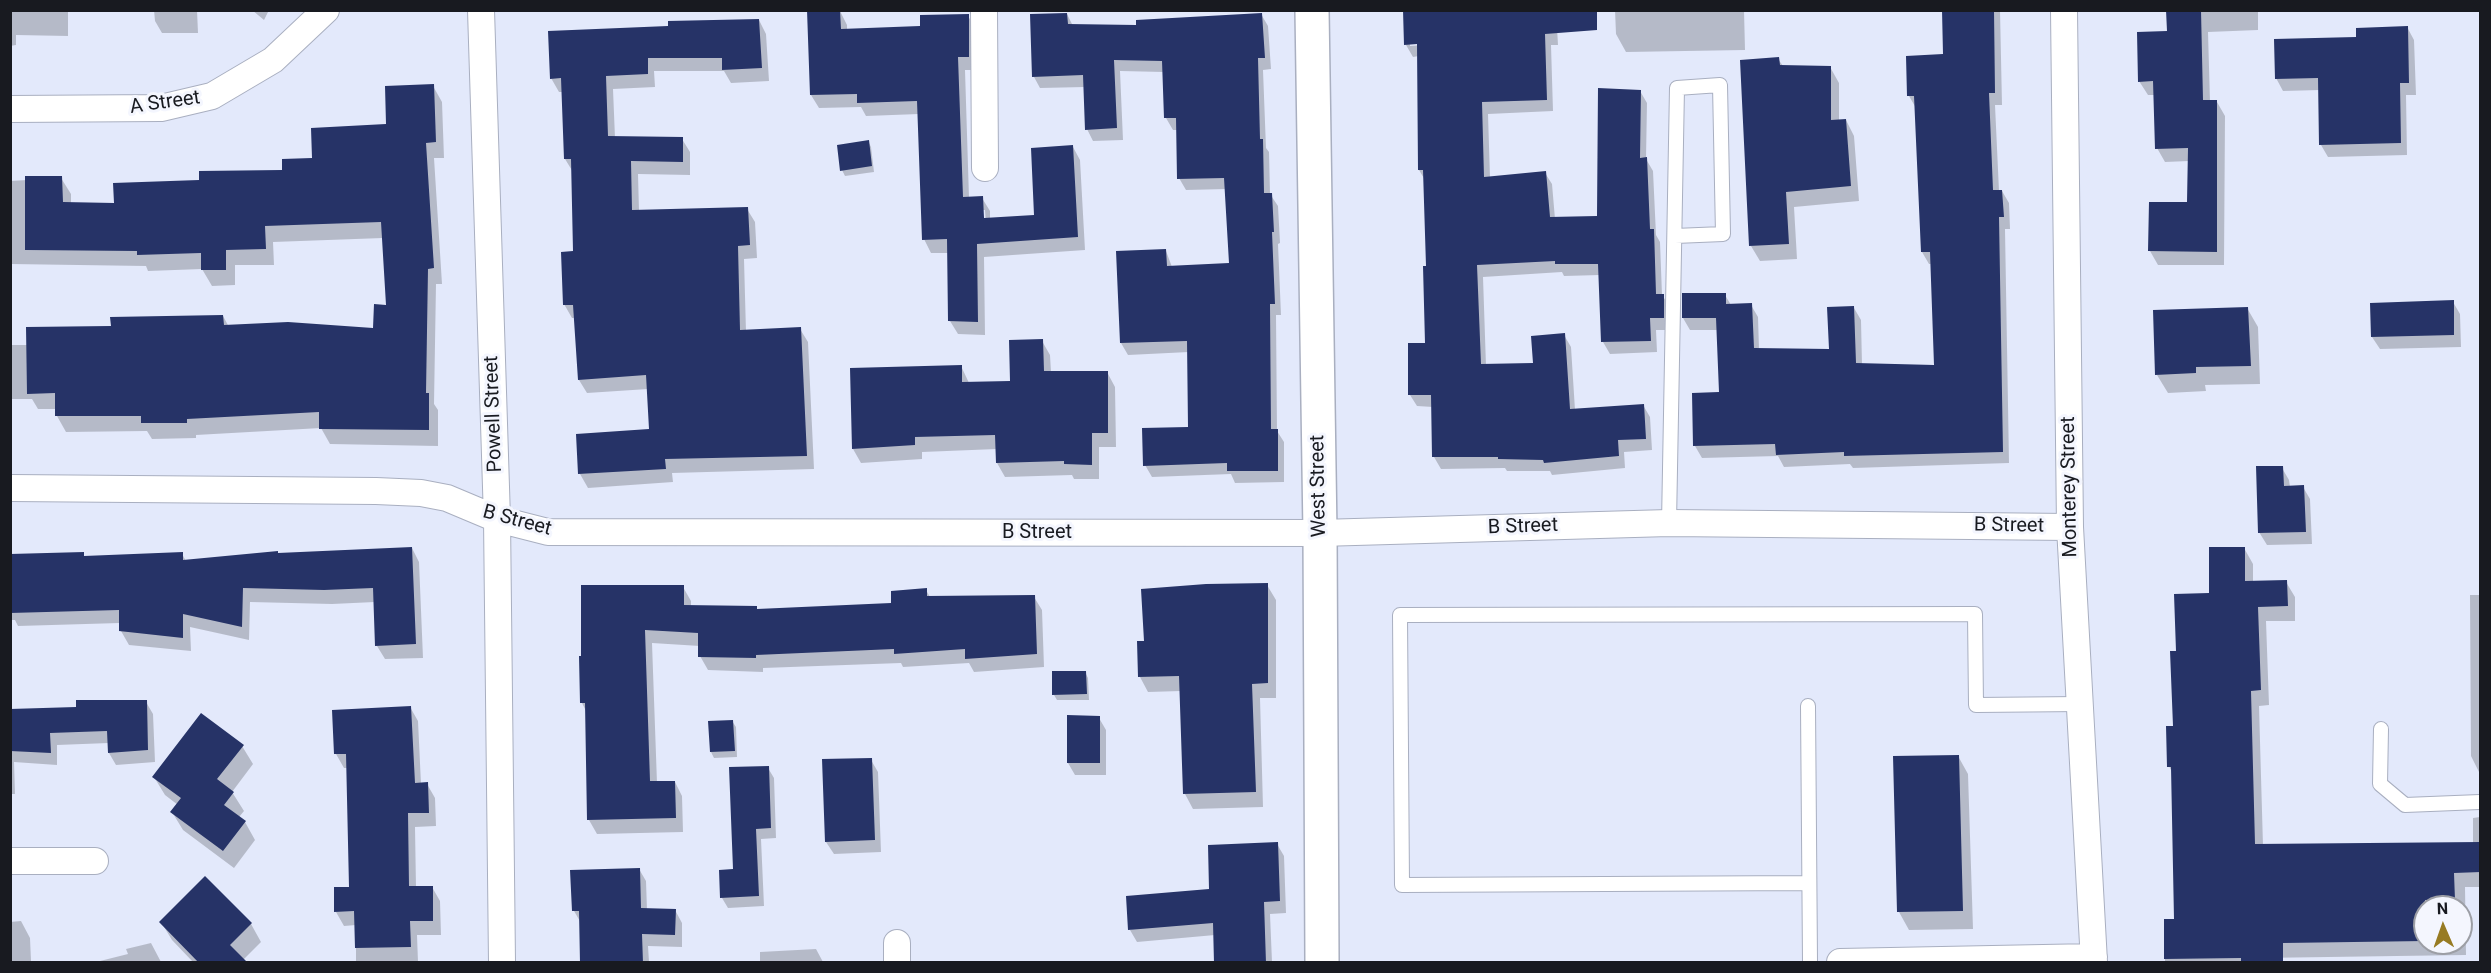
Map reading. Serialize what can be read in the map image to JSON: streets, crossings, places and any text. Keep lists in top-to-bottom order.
{
  "streets": {
    "street": [
      "A Street",
      "Powell Street",
      "West Street",
      "Monterey Street",
      "B Street"
    ]
  },
  "crossings": [
    ["Powell Street", "B Street"],
    ["West Street", "B Street"],
    ["Monterey Street", "B Street"]
  ],
  "north": "top"
}
